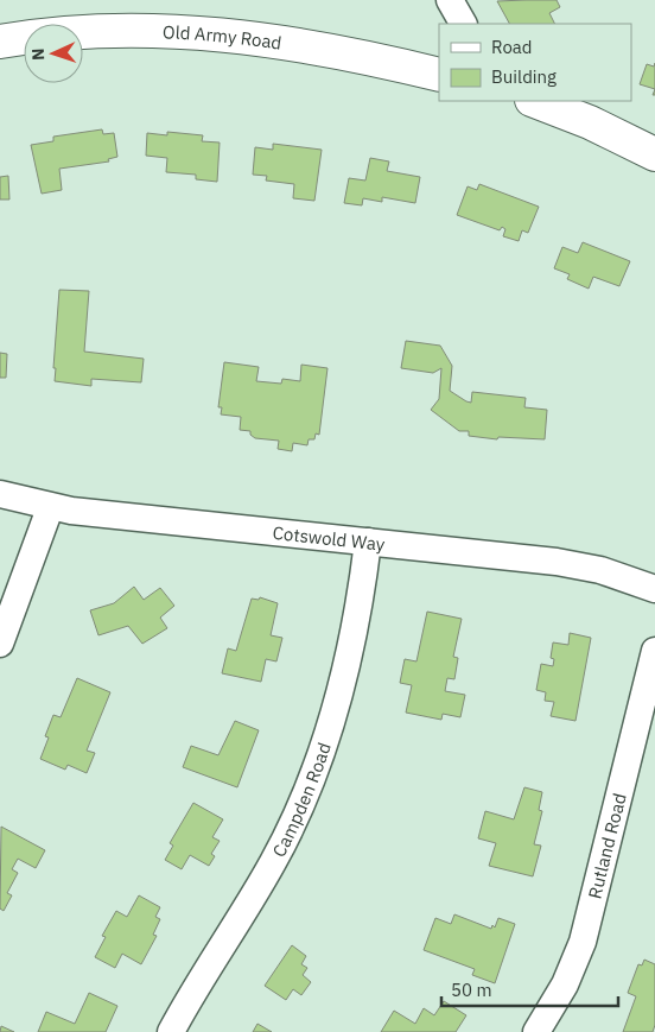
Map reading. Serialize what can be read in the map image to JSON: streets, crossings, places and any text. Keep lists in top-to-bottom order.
{
  "streets": {
    "street": [
      "Old Army Road",
      "Cotswold Way",
      "Campden Road",
      "Rutland Road"
    ]
  },
  "crossings": [
    ["Cotswold Way", "Campden Road"]
  ],
  "legend": ["Road", "Building"],
  "scale_bar": "50 m",
  "north": "left"
}
